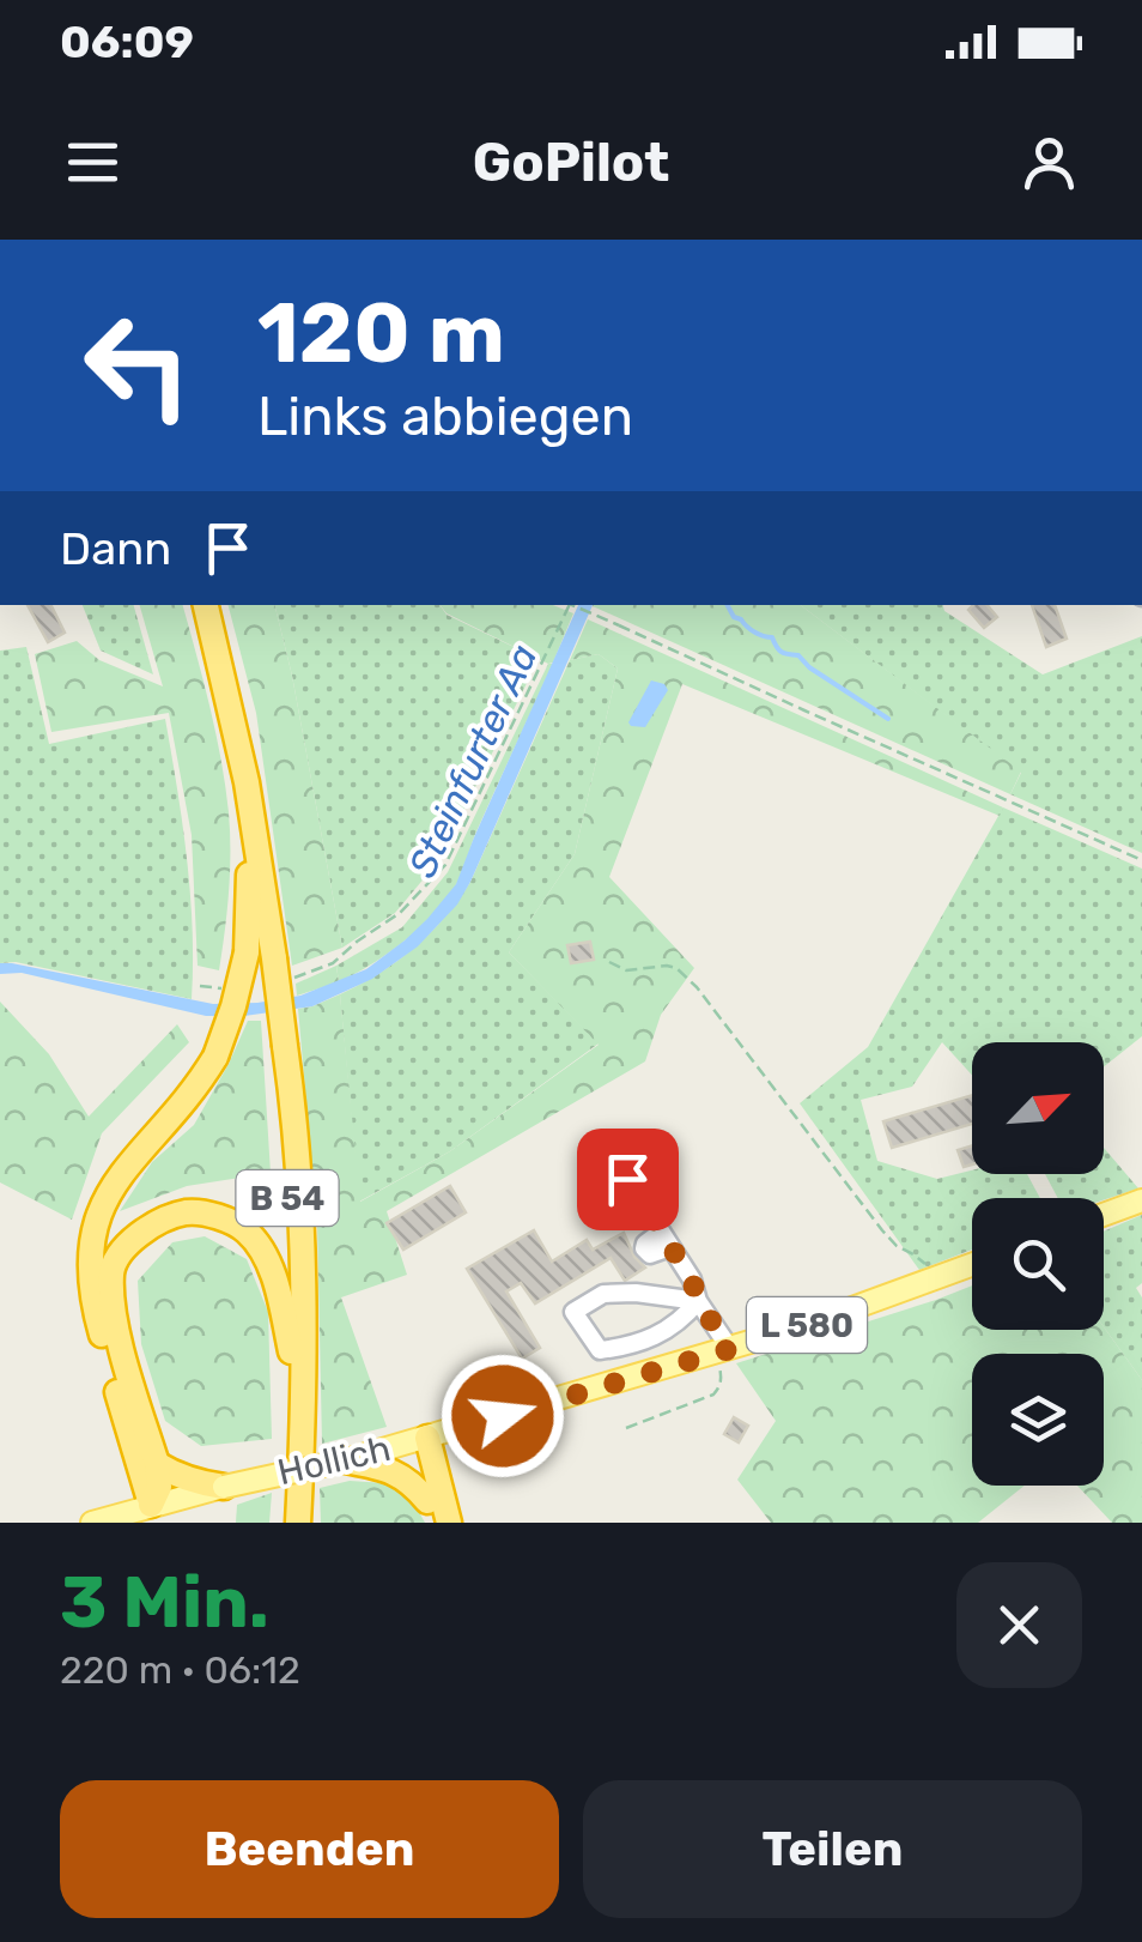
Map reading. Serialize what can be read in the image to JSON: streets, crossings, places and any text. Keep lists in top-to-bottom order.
{
  "streets": {
    "highway": ["B 54"],
    "main road": ["L 580", "Hollich"]
  },
  "crossings": [
    ["L 580", "Hollich"]
  ],
  "water": ["Steinfurter Aa"],
  "north": "top right",
  "page": {
    "status": "06:09",
    "header": "GoPilot",
    "turn": ["120 m", "Links abbiegen"],
    "then": "Dann",
    "heading": ["3 Min.", "220 m · 06:12"],
    "buttons": ["Beenden", "Teilen"]
  }
}
